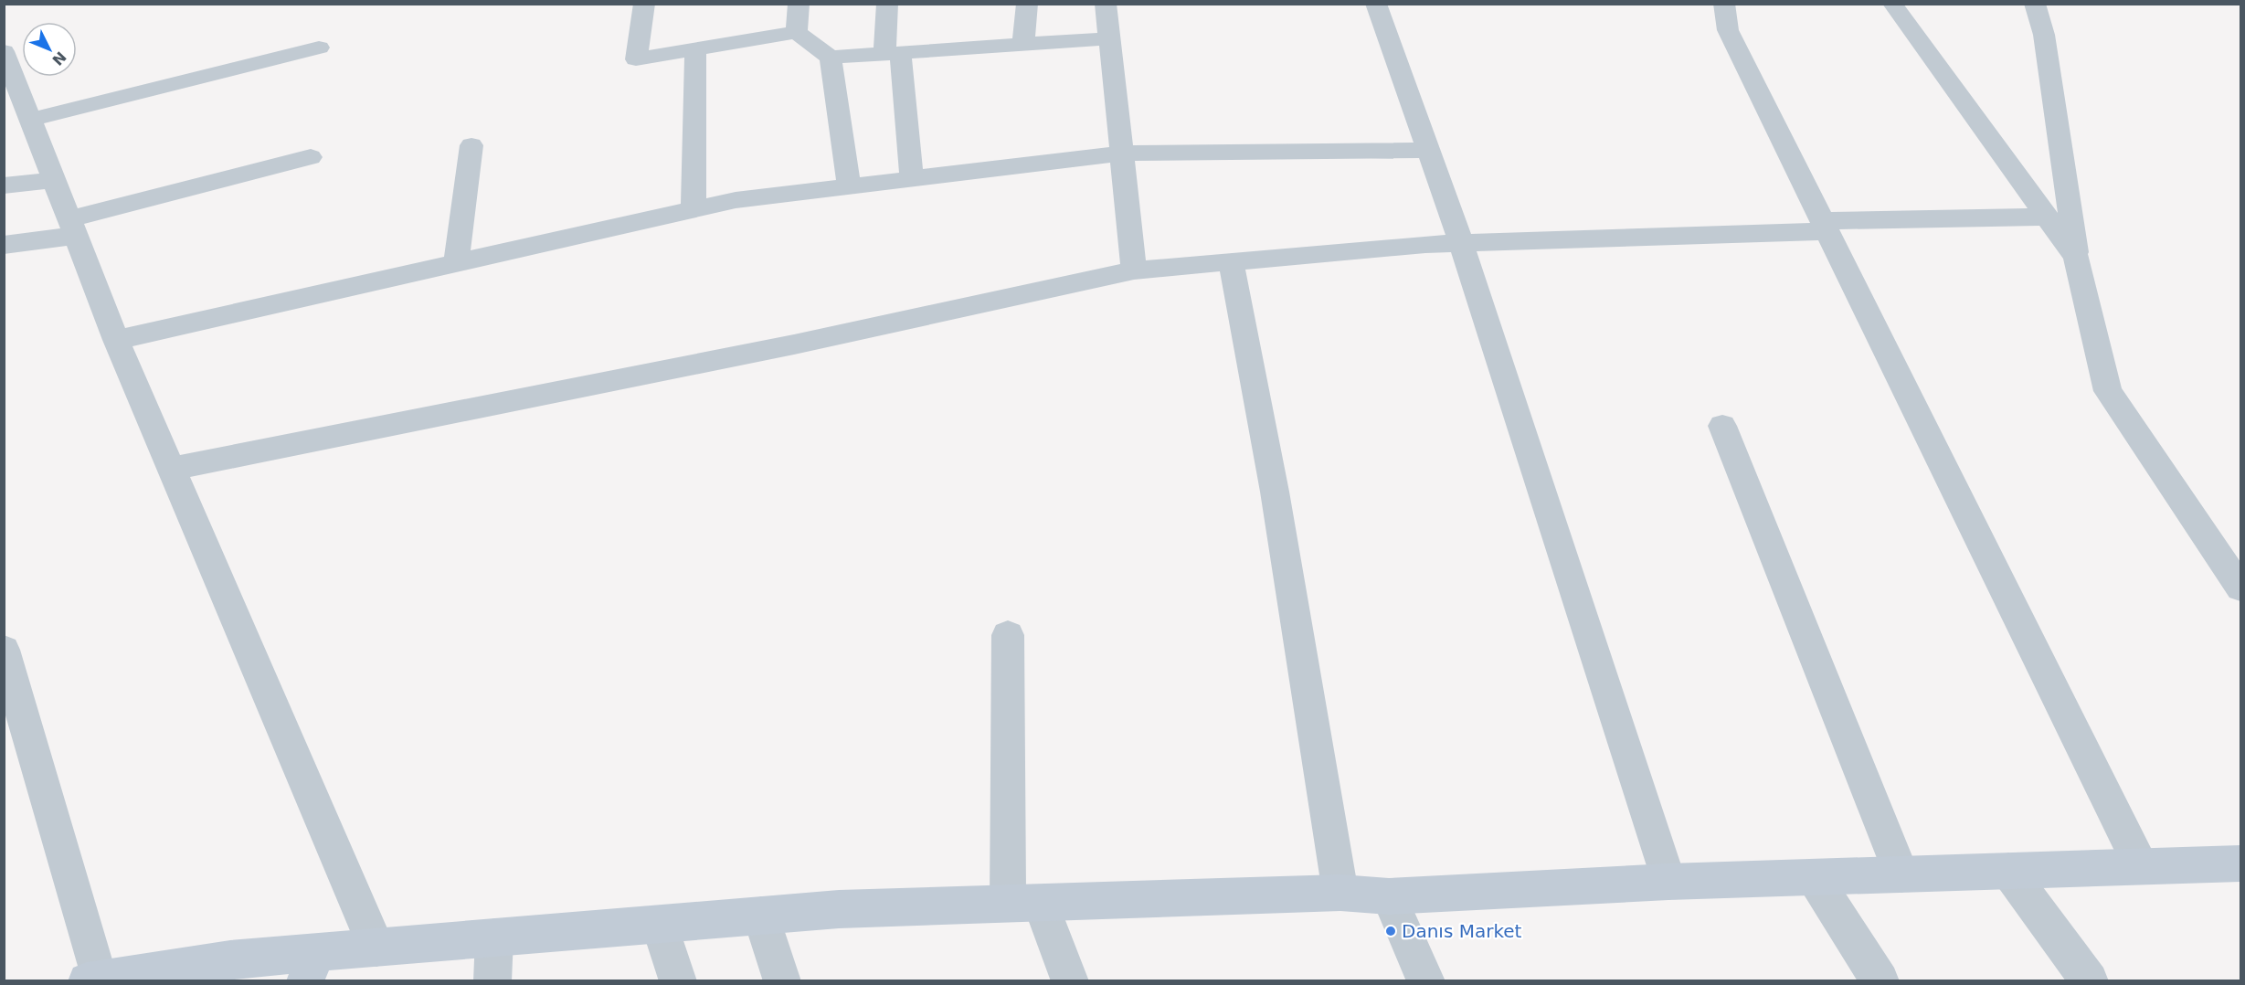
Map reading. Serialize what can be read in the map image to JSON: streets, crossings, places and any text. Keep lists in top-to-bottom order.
{
  "places": ["Danıs Market"],
  "north": "bottom right"
}
